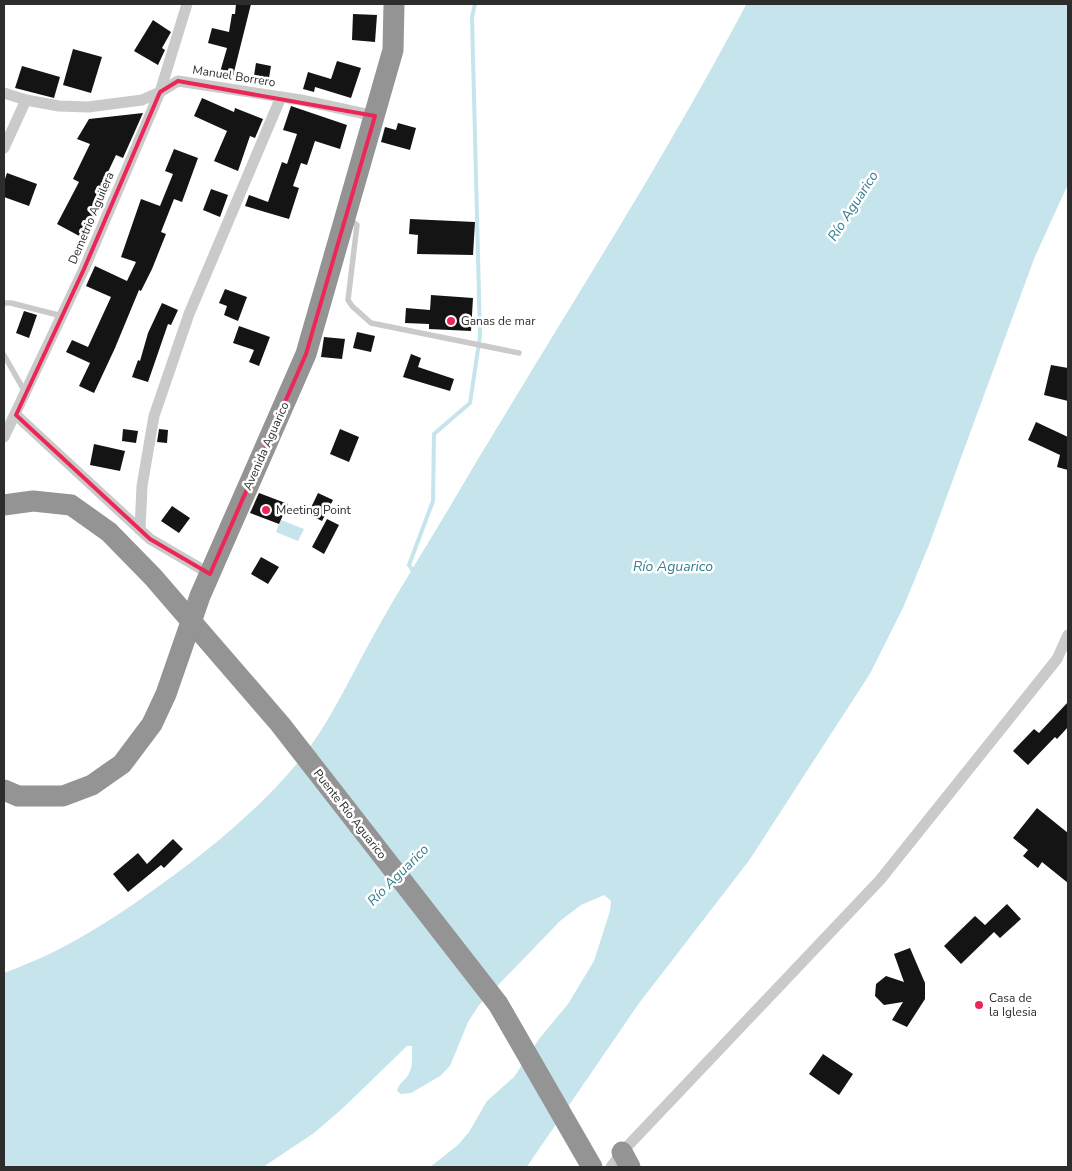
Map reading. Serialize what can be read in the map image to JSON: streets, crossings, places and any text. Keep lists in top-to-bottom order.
{
  "streets": {
    "highway": ["Avenida Aguarico", "Puente Río Aguarico"],
    "street": ["Manuel Borrero", "Demetrio Aguilera"]
  },
  "crossings": [
    ["Manuel Borrero", "Demetrio Aguilera"],
    ["Manuel Borrero", "Avenida Aguarico"]
  ],
  "water": ["Río Aguarico"],
  "places": ["Ganas de mar", "Meeting Point", "Casa de la Iglesia"]
}
